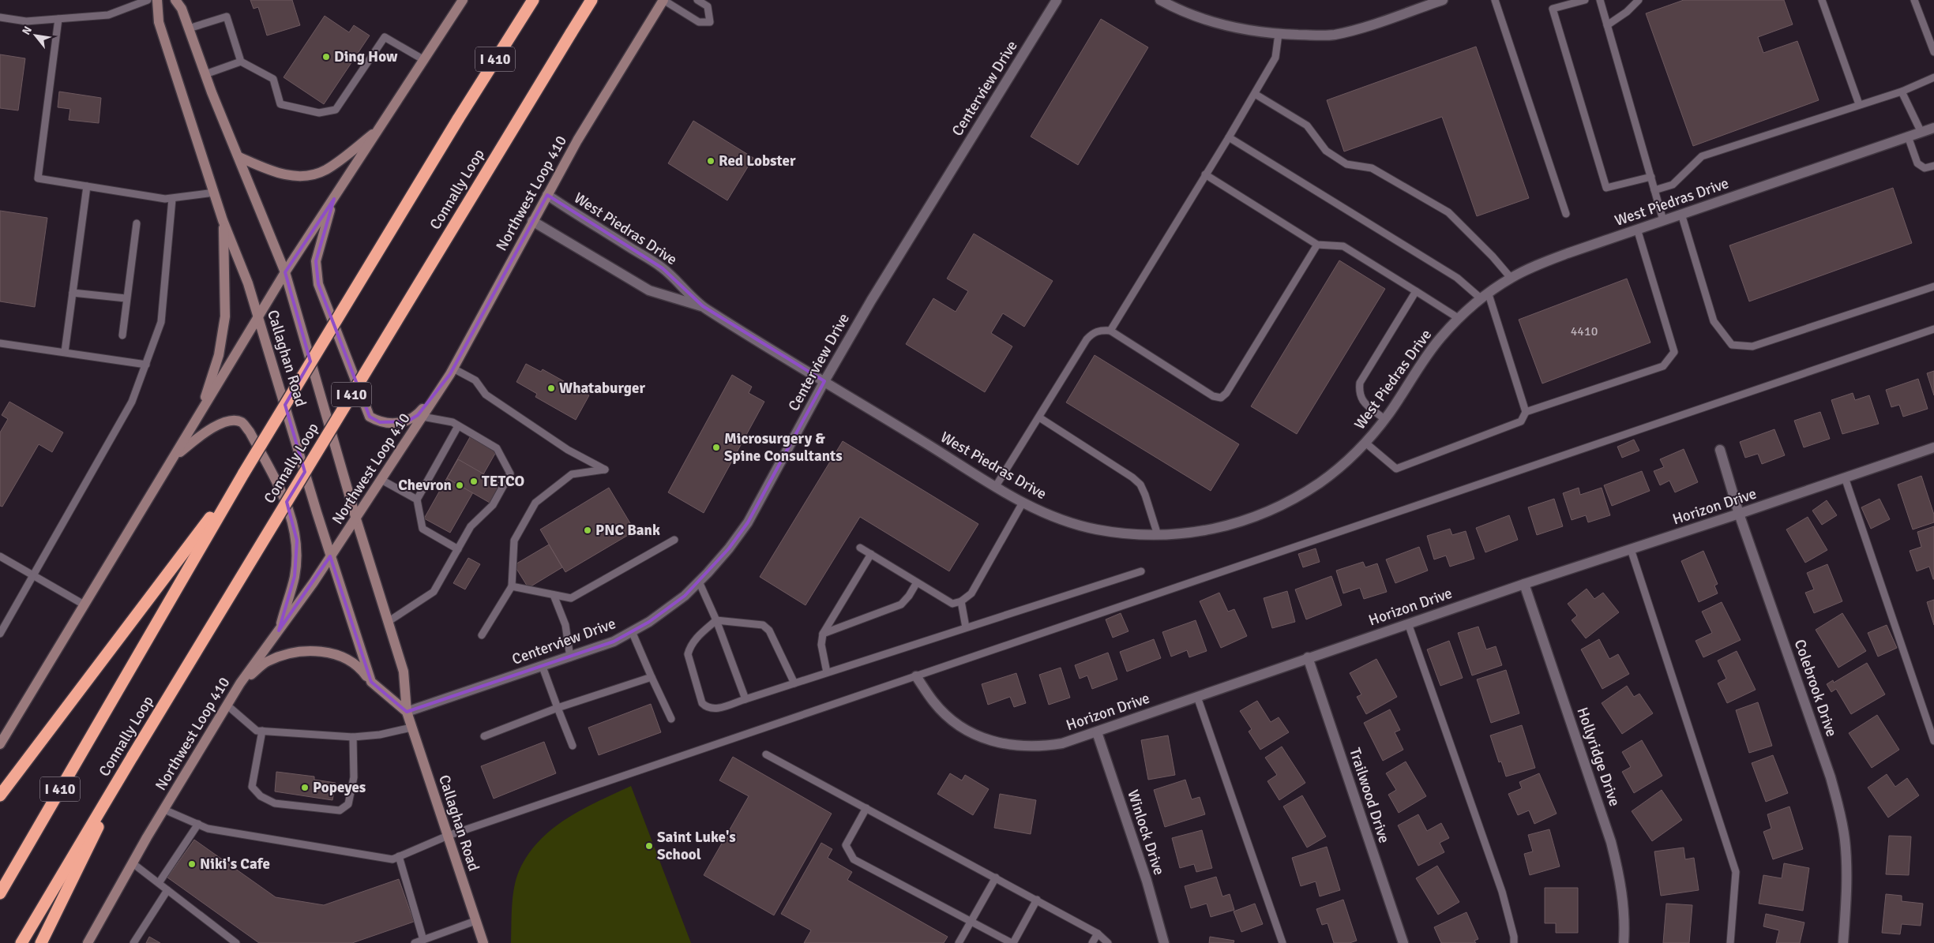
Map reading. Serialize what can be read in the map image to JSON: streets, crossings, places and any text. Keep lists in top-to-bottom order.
{
  "streets": {
    "highway": ["I 410", "Connally Loop"],
    "main road": ["Northwest Loop 410", "Callaghan Road"],
    "street": [
      "Centerview Drive",
      "West Piedras Drive",
      "Horizon Drive",
      "Colebrook Drive",
      "Hollyridge Drive",
      "Trailwood Drive",
      "Winlock Drive"
    ]
  },
  "crossings": [
    ["Centerview Drive", "West Piedras Drive"],
    ["Centerview Drive", "Callaghan Road"],
    ["Northwest Loop 410", "West Piedras Drive"],
    ["Northwest Loop 410", "Callaghan Road"],
    ["Horizon Drive", "Colebrook Drive"],
    ["Horizon Drive", "Hollyridge Drive"],
    ["Horizon Drive", "Trailwood Drive"],
    ["Horizon Drive", "Winlock Drive"]
  ],
  "places": [
    "Ding How",
    "Red Lobster",
    "Whataburger",
    "Microsurgery & Spine Consultants",
    "TETCO",
    "Chevron",
    "PNC Bank",
    "Popeyes",
    "Saint Luke's School",
    "Niki's Cafe"
  ],
  "house_numbers": ["4410"],
  "north": "top left"
}
